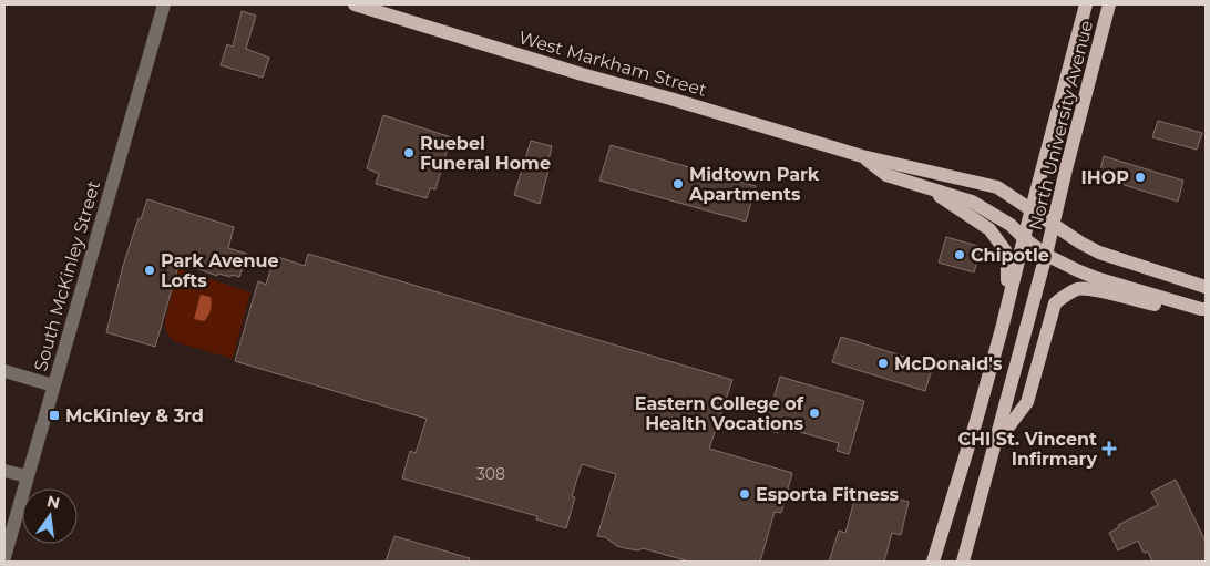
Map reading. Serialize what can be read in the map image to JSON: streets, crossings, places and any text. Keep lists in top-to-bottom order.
{
  "streets": {
    "main road": ["West Markham Street", "North University Avenue"],
    "street": ["South McKinley Street"]
  },
  "crossings": [
    ["West Markham Street", "North University Avenue"]
  ],
  "places": {
    "other": [
      "Ruebel Funeral Home",
      "IHOP",
      "Midtown Park Apartments",
      "Chipotle",
      "Park Avenue Lofts",
      "McDonald's",
      "Eastern College of Health Vocations",
      "Esporta Fitness"
    ],
    "transit": ["McKinley & 3rd"],
    "health": ["CHI St. Vincent Infirmary"]
  },
  "house_numbers": ["308"],
  "north": "top"
}
